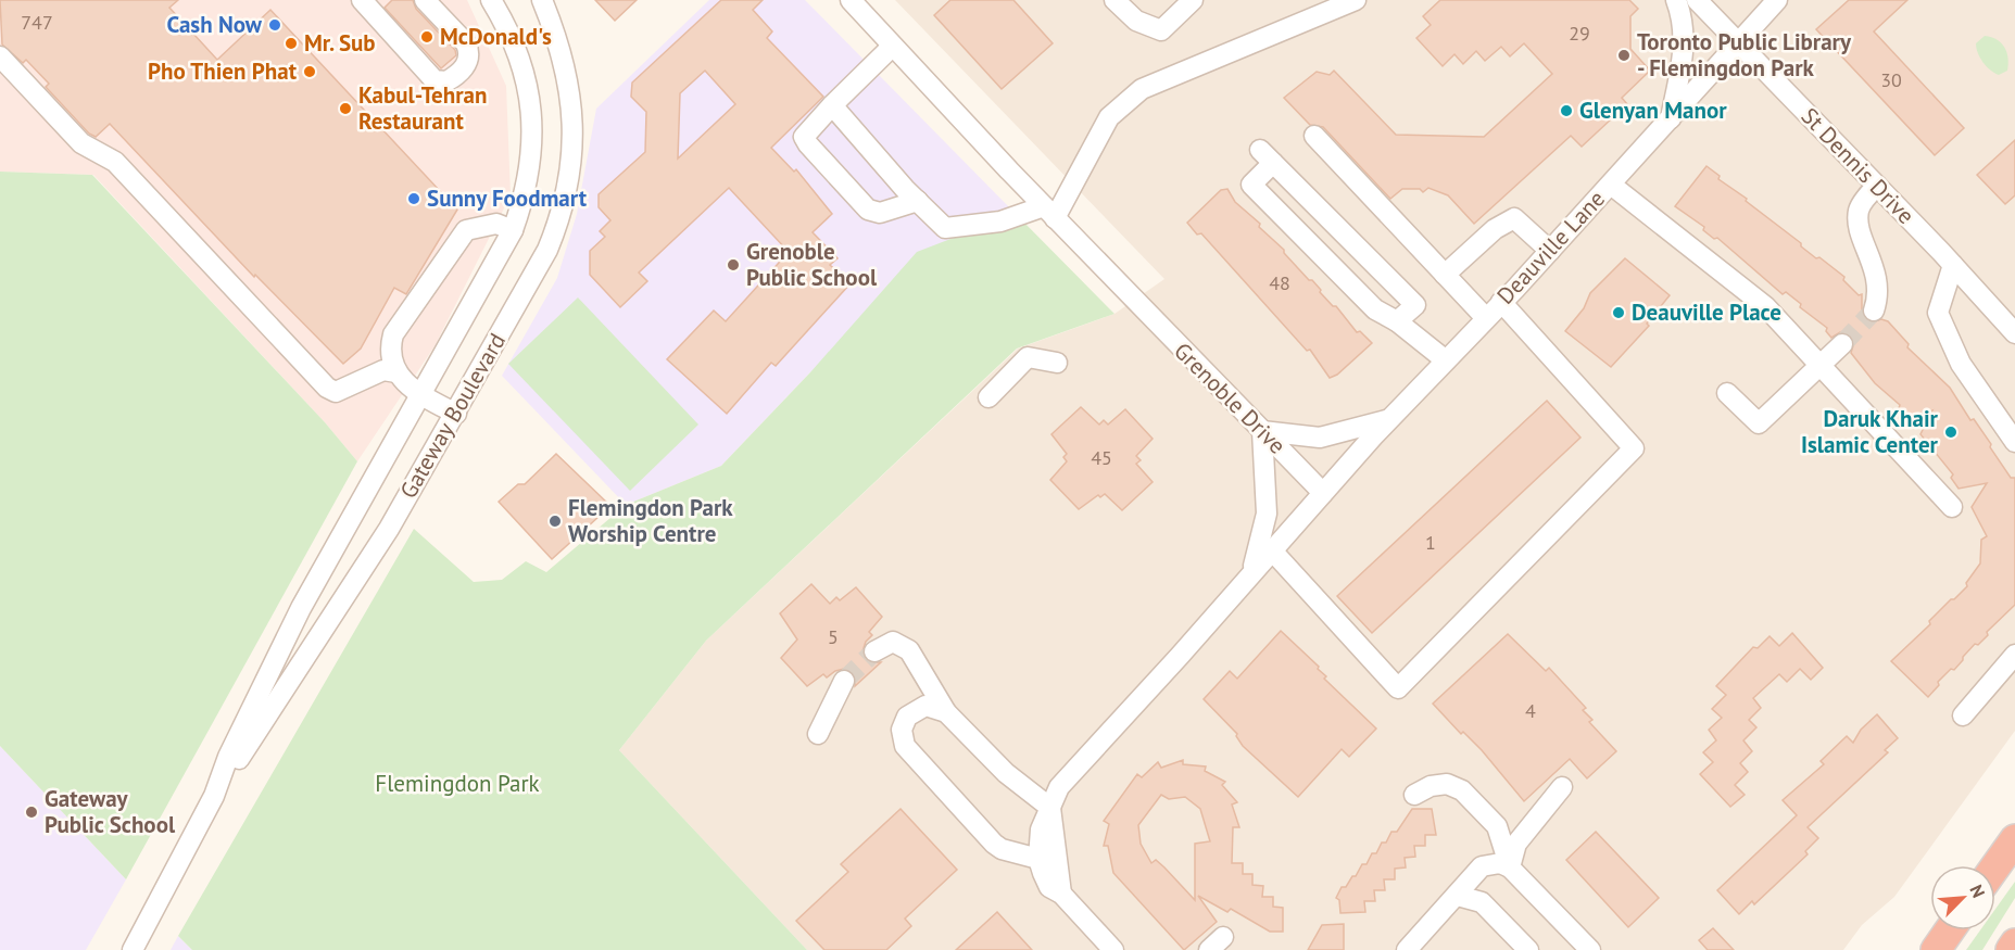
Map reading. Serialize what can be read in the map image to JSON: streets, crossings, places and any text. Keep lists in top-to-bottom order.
{
  "streets": {
    "street": [
      "St Dennis Drive",
      "Deauville Lane",
      "Grenoble Drive",
      "Gateway Boulevard"
    ]
  },
  "crossings": [
    ["St Dennis Drive", "Deauville Lane"],
    ["Deauville Lane", "Grenoble Drive"]
  ],
  "parks": ["Flemingdon Park"],
  "places": [
    "Cash Now",
    "McDonald's",
    "Mr. Sub",
    "Toronto Public Library - Flemingdon Park",
    "Pho Thien Phat",
    "Kabul-Tehran Restaurant",
    "Glenyan Manor",
    "Sunny Foodmart",
    "Grenoble Public School",
    "Deauville Place",
    "Daruk Khair Islamic Center",
    "Flemingdon Park Worship Centre",
    "Gateway Public School"
  ],
  "house_numbers": [
    "747",
    "29",
    "30",
    "48",
    "45",
    "1",
    "5",
    "4"
  ],
  "north": "top right"
}
